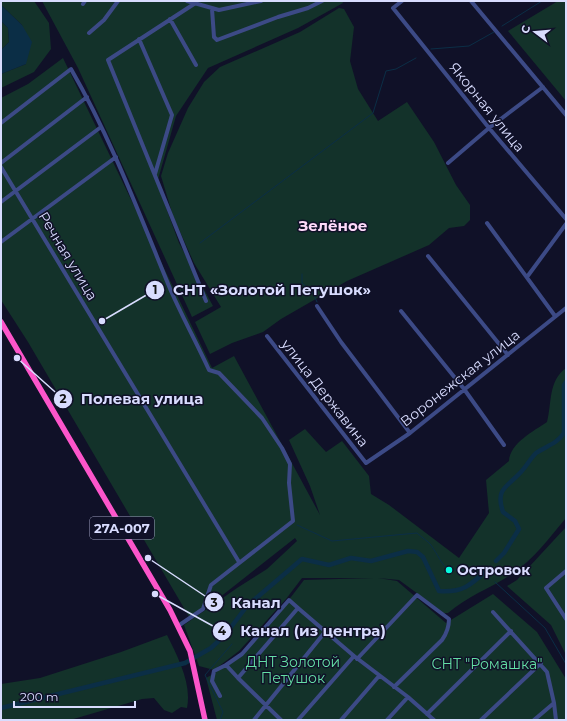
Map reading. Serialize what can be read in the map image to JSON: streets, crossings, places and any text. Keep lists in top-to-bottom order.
{
  "streets": {
    "highway": ["27А-007"],
    "street": [
      "Якорная улица",
      "Речная улица",
      "Воронежская улица",
      "улица Державина"
    ]
  },
  "crossings": [
    ["Воронежская улица", "улица Державина"]
  ],
  "districts": ["Зелёное"],
  "parks": ["ДНТ Золотой Петушок", "СНТ \"Ромашка\""],
  "places": [
    "СНТ «Золотой Петушок»",
    "Полевая улица",
    "Канал",
    "Островок",
    "Канал (из центра)"
  ],
  "scale_bar": "200 m",
  "north": "left"
}
